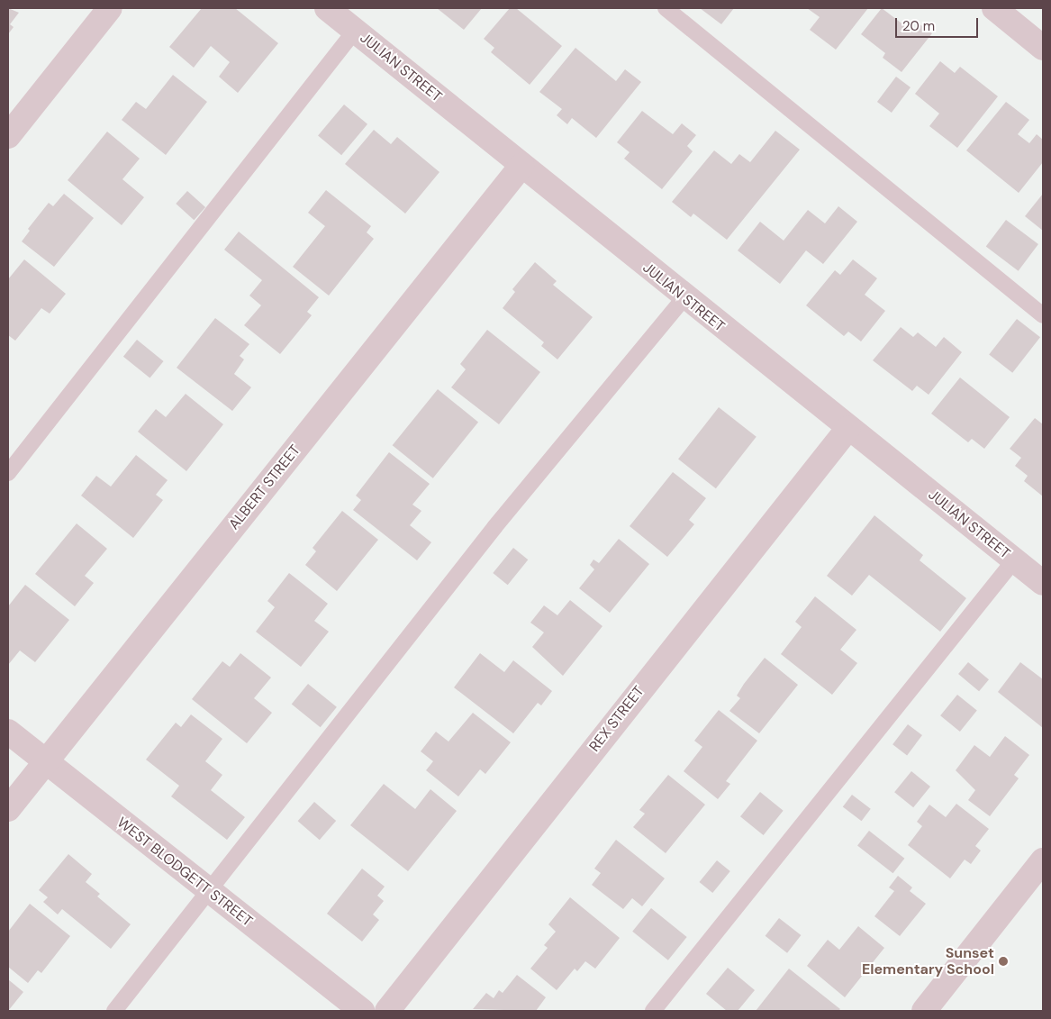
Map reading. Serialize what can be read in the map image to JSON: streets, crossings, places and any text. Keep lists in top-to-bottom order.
{
  "streets": {
    "street": [
      "JULIAN STREET",
      "ALBERT STREET",
      "REX STREET",
      "WEST BLODGETT STREET"
    ]
  },
  "crossings": [
    ["JULIAN STREET", "ALBERT STREET"],
    ["JULIAN STREET", "REX STREET"],
    ["ALBERT STREET", "WEST BLODGETT STREET"]
  ],
  "places": ["Sunset Elementary School"],
  "scale_bar": "20 m"
}
